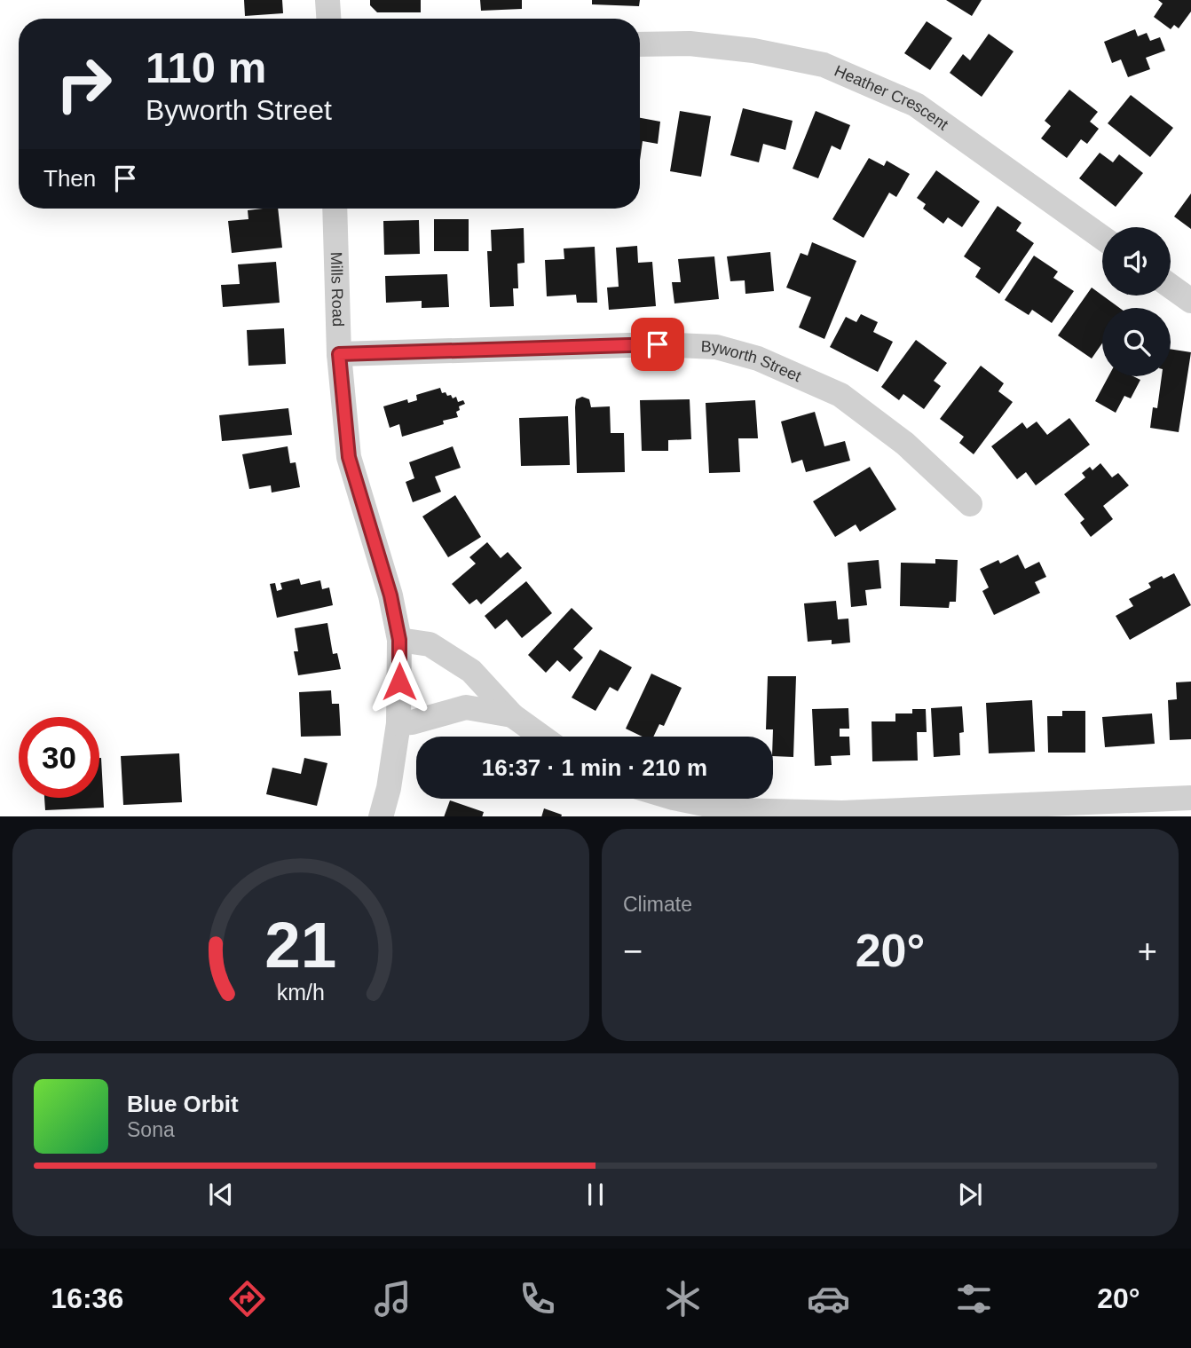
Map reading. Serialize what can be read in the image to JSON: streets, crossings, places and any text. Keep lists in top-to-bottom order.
{
  "streets": {
    "street": ["Heather Crescent", "Mills Road", "Byworth Street"]
  },
  "crossings": [
    ["Mills Road", "Byworth Street"]
  ],
  "page": {
    "turn": ["110 m", "Byworth Street"],
    "then": "Then",
    "limit": "30",
    "trip": "16:37 · 1 min · 210 m",
    "tile": "Climate",
    "heat": ["−", "20°", "+"],
    "song": ["Blue Orbit", "Sona"],
    "tabs": ["16:36", "20°"],
    "gauge": ["21", "km/h"]
  }
}
